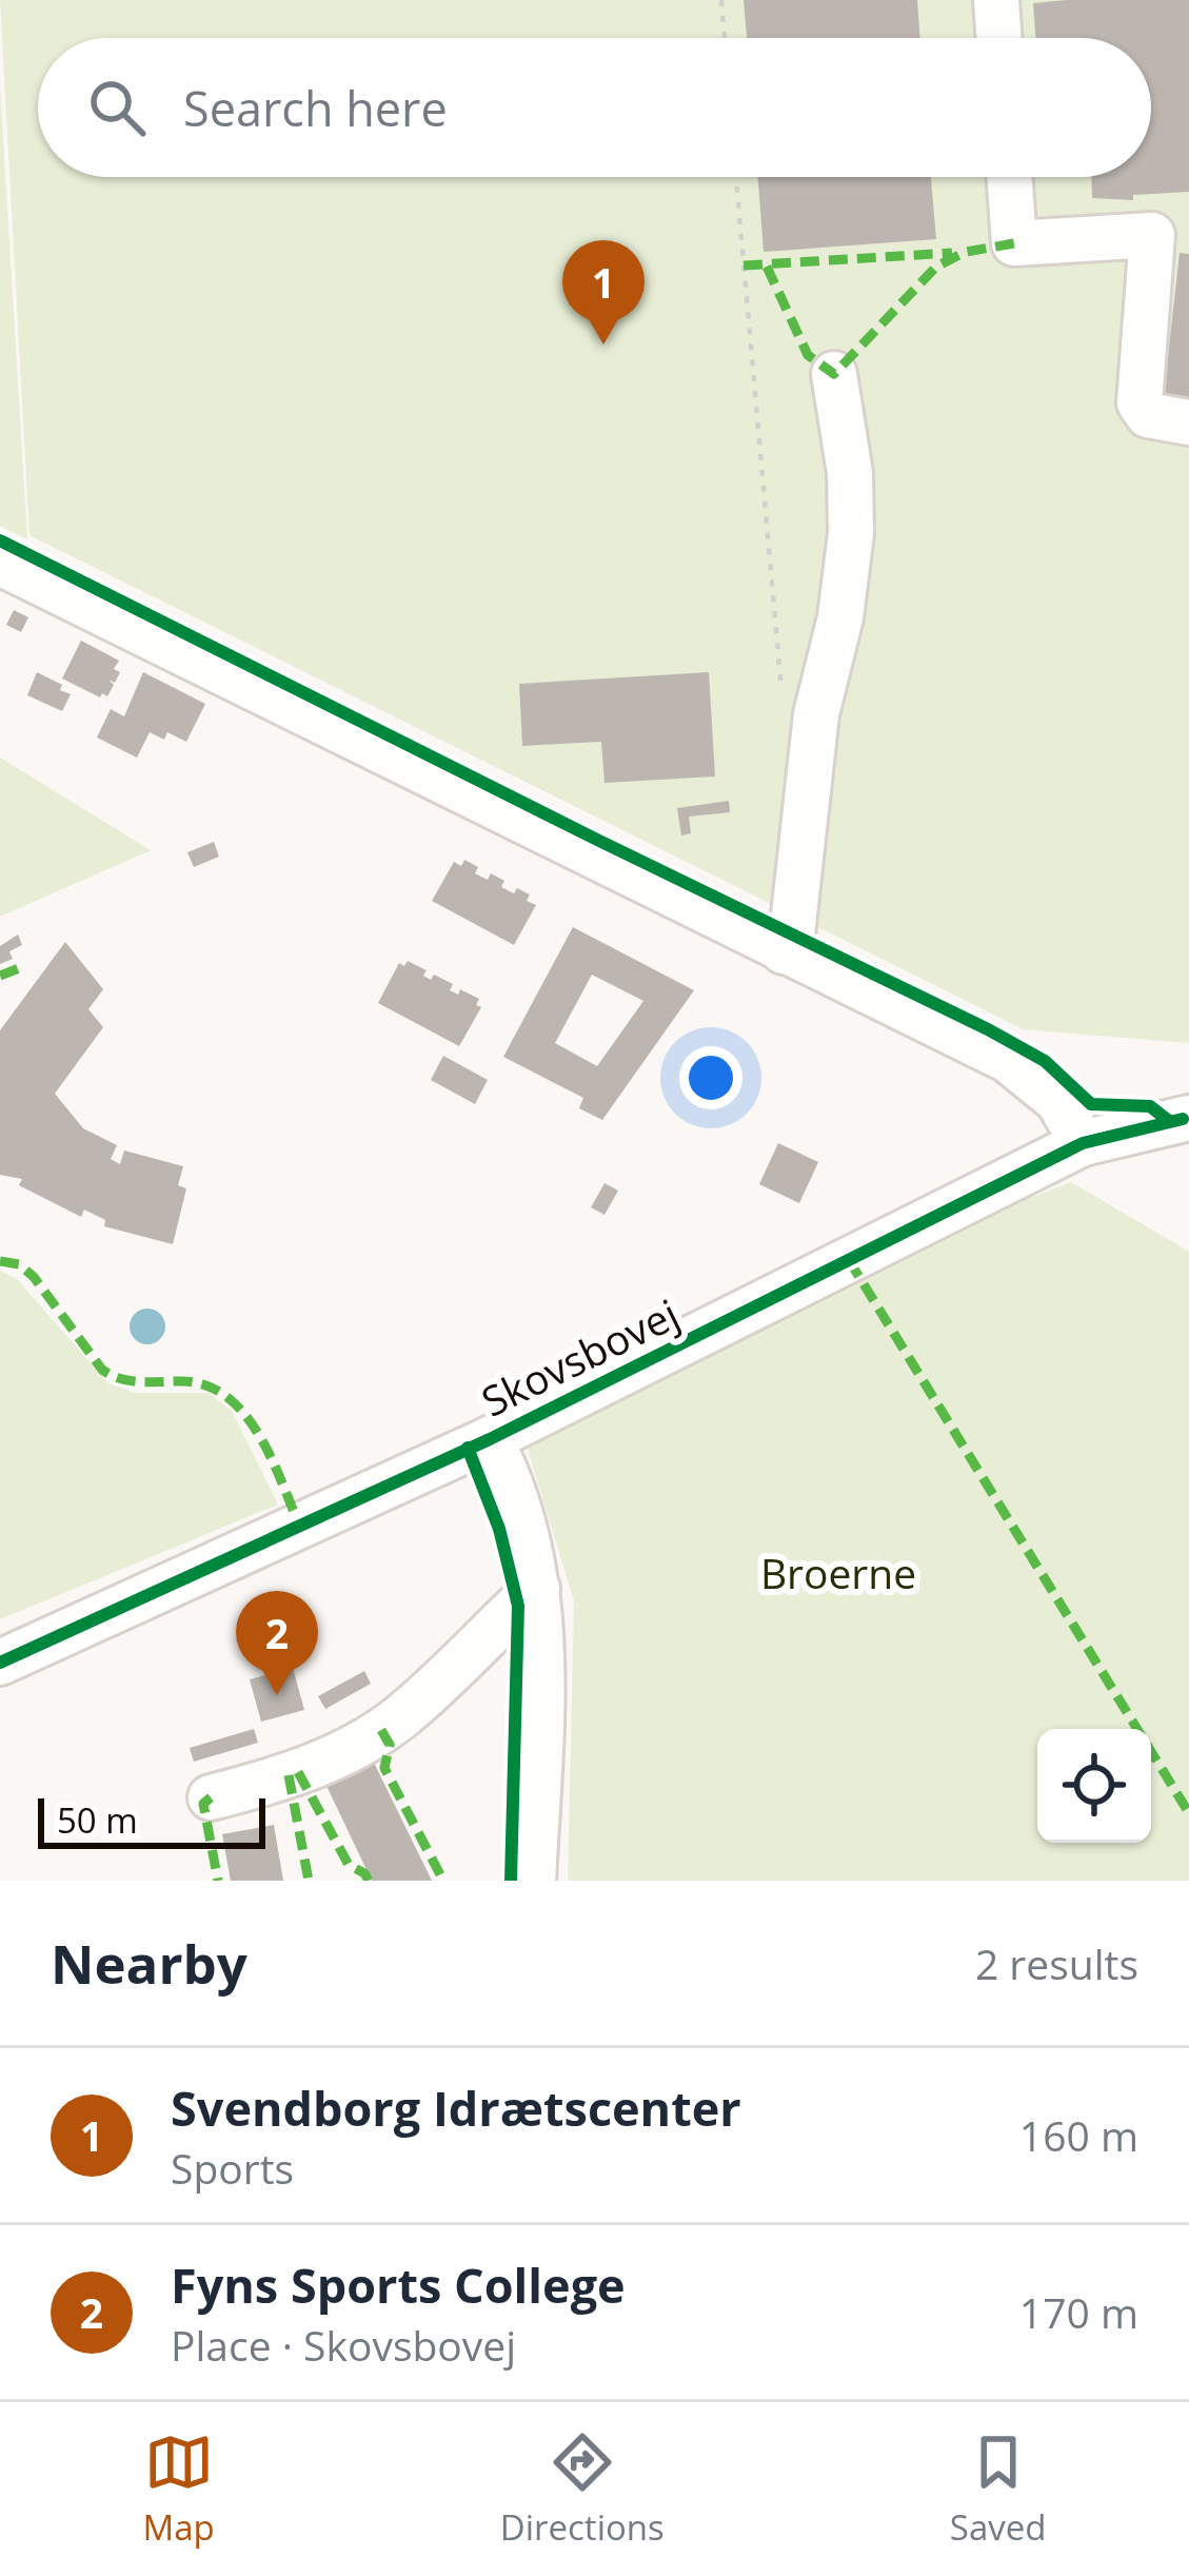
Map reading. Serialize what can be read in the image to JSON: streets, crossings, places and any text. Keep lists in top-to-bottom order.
{
  "streets": {
    "street": ["Skovsbovej"]
  },
  "parks": ["Broerne"],
  "scale_bar": "50 m",
  "page": {
    "search": "Search here",
    "pins": ["1", "2"],
    "scale": "50 m",
    "heading": ["Nearby", "2 results"],
    "list": [
      {
        "mark": "1",
        "name": "Svendborg Idrætscenter",
        "note": "Sports",
        "value": "160 m"
      },
      {
        "mark": "2",
        "name": "Fyns Sports College",
        "note": "Place · Skovsbovej",
        "value": "170 m"
      }
    ],
    "nav": ["Map", "Directions", "Saved"]
  }
}
